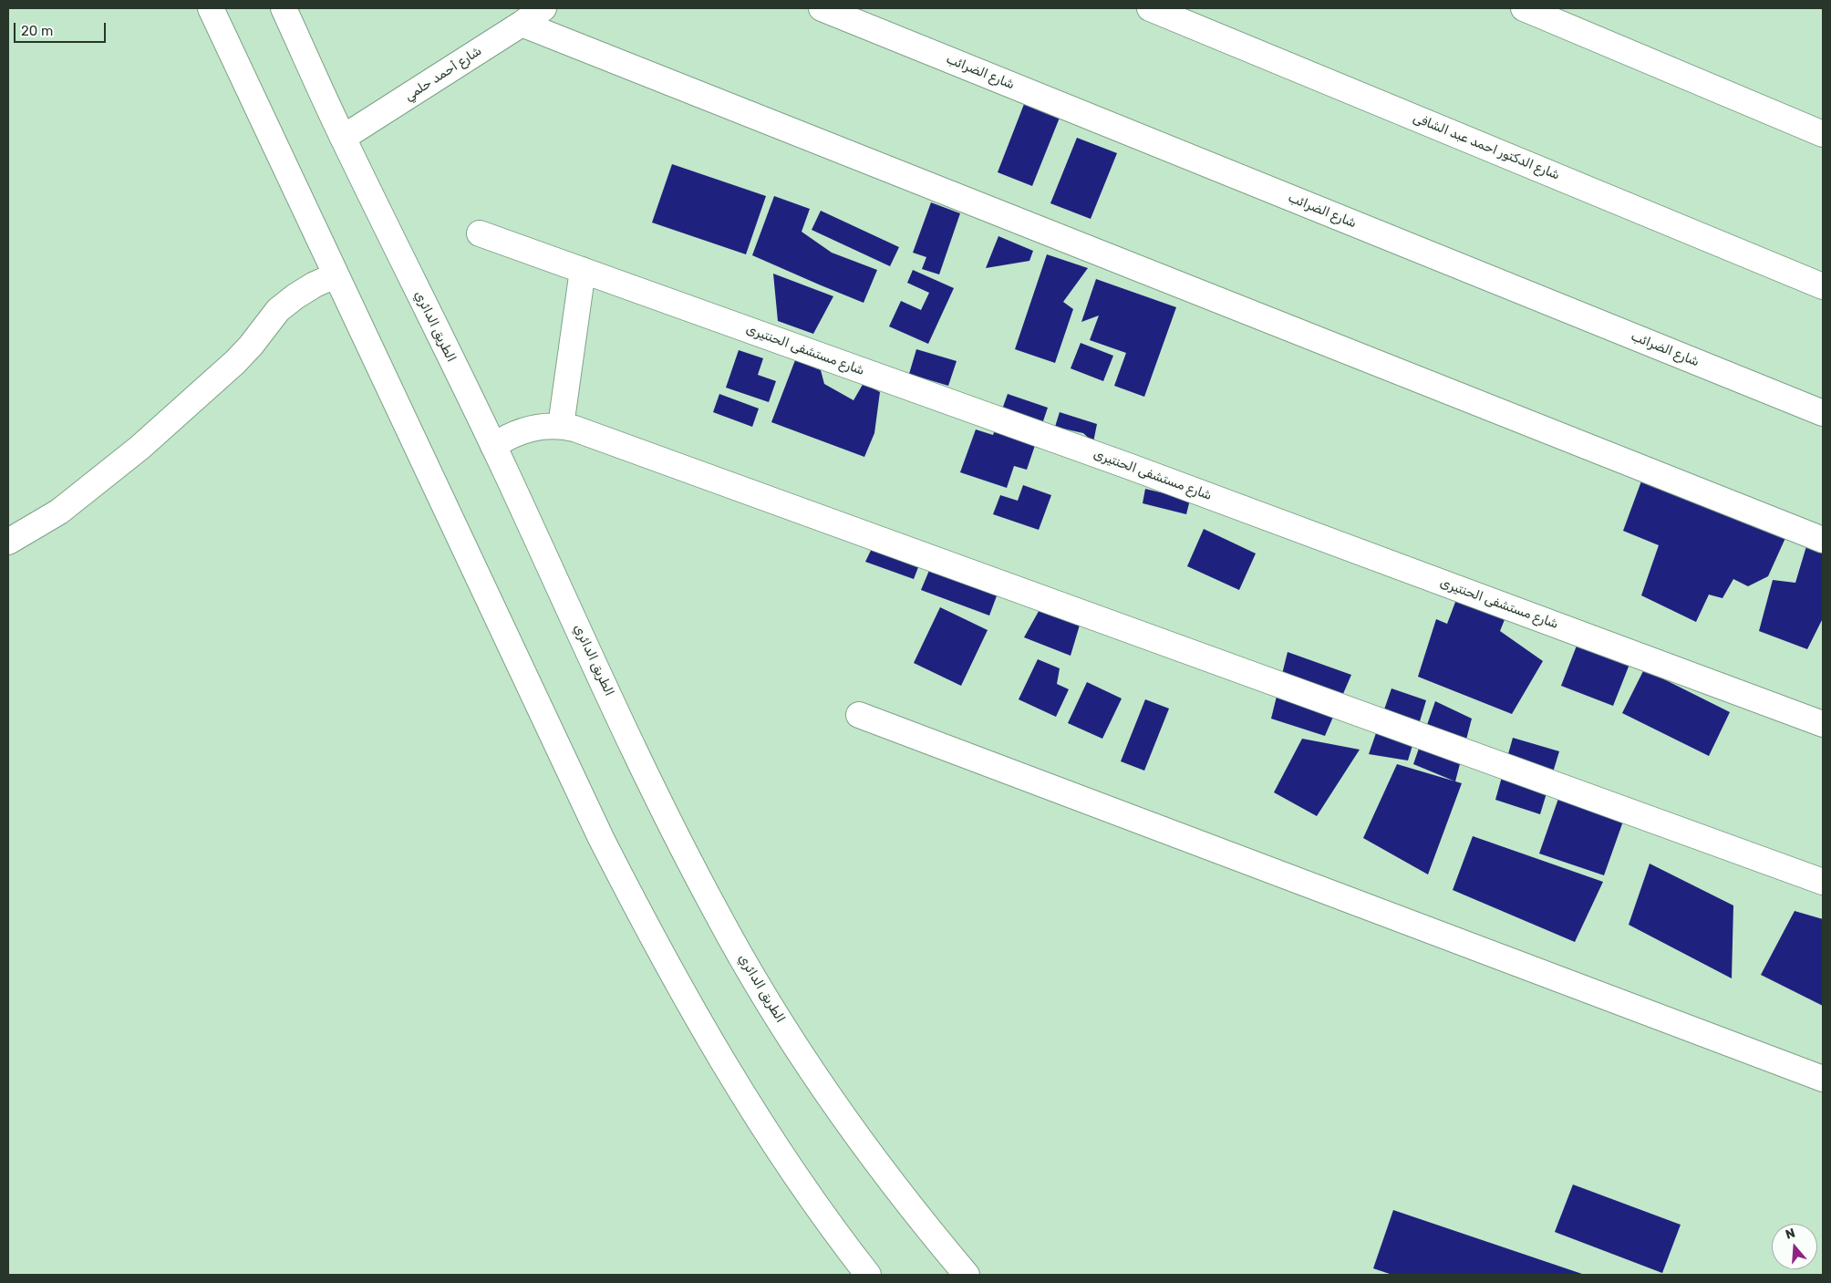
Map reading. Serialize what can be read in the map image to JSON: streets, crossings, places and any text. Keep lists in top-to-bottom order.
{
  "streets": {
    "main road": [
      "شارع الضرائب",
      "شارع أحمد حلمي",
      "شارع الدكتور احمد عبد الشافى",
      "الطريق الدائري",
      "شارع مستشفى الحنتيرى"
    ]
  },
  "crossings": [
    ["شارع أحمد حلمي", "الطريق الدائري"]
  ],
  "scale_bar": "20 m",
  "north": "top"
}
